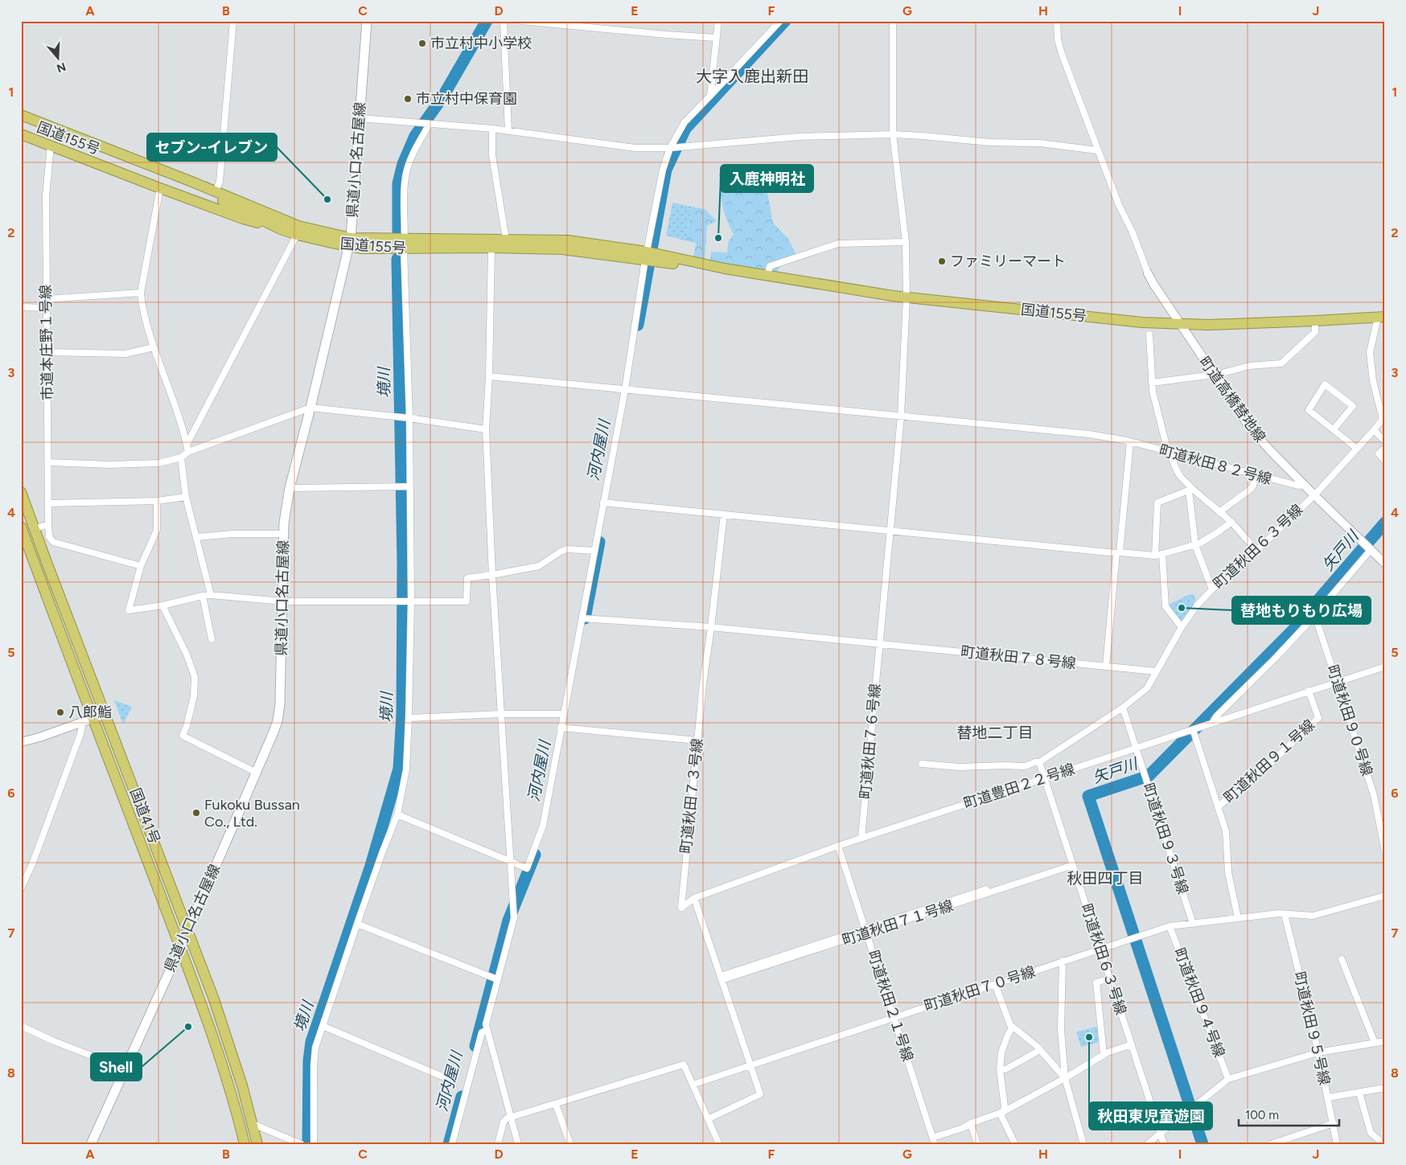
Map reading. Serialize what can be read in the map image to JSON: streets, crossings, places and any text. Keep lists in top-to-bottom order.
{
  "streets": {
    "highway": ["国道155号", "国道41号"],
    "main road": ["県道小口名古屋線"],
    "street": [
      "市道本庄野１号線",
      "町道高橋替地線",
      "町道秋田８２号線",
      "町道秋田６３号線",
      "町道秋田７８号線",
      "町道秋田９０号線",
      "町道秋田７６号線",
      "町道秋田９１号線",
      "町道豊田２２号線",
      "町道秋田７３号線",
      "町道秋田９３号線",
      "町道秋田７１号線",
      "町道秋田７０号線",
      "町道秋田９４号線",
      "町道秋田２１号線",
      "町道秋田９５号線"
    ]
  },
  "crossings": [
    ["国道155号", "県道小口名古屋線"],
    ["国道155号", "町道高橋替地線"],
    ["国道155号", "町道秋田７６号線"],
    ["県道小口名古屋線", "国道41号"],
    ["町道高橋替地線", "町道秋田８２号線"],
    ["町道高橋替地線", "町道秋田６３号線"],
    ["町道秋田８２号線", "町道秋田７６号線"],
    ["町道秋田６３号線", "町道秋田７８号線"],
    ["町道秋田６３号線", "町道豊田２２号線"],
    ["町道秋田６３号線", "町道秋田９３号線"],
    ["町道秋田６３号線", "町道秋田７１号線"],
    ["町道秋田６３号線", "町道秋田７０号線"],
    ["町道秋田７８号線", "町道秋田７６号線"],
    ["町道秋田７８号線", "町道秋田７３号線"],
    ["町道秋田９０号線", "町道豊田２２号線"],
    ["町道秋田７６号線", "町道豊田２２号線"],
    ["町道秋田９１号線", "町道豊田２２号線"],
    ["町道豊田２２号線", "町道秋田７３号線"],
    ["町道豊田２２号線", "町道秋田９３号線"],
    ["町道豊田２２号線", "町道秋田２１号線"],
    ["町道秋田９３号線", "町道秋田７０号線"],
    ["町道秋田７１号線", "町道秋田２１号線"],
    ["町道秋田７０号線", "町道秋田９４号線"],
    ["町道秋田７０号線", "町道秋田２１号線"],
    ["町道秋田７０号線", "町道秋田９５号線"]
  ],
  "districts": ["大字入鹿出新田", "替地二丁目", "秋田四丁目"],
  "water": ["境川", "河内屋川", "矢戸川"],
  "places": [
    "市立村中小学校",
    "市立村中保育園",
    "セブン-イレブン",
    "入鹿神明社",
    "ファミリーマート",
    "替地もりもり広場",
    "八郎鮨",
    "Fukoku Bussan Co., Ltd.",
    "Shell",
    "秋田東児童遊園"
  ],
  "scale_bar": "100 m",
  "north": "bottom",
  "grid": {
    "columns": [
      "A",
      "B",
      "C",
      "D",
      "E",
      "F",
      "G",
      "H",
      "I",
      "J"
    ],
    "rows": [
      "1",
      "2",
      "3",
      "4",
      "5",
      "6",
      "7",
      "8"
    ]
  }
}
